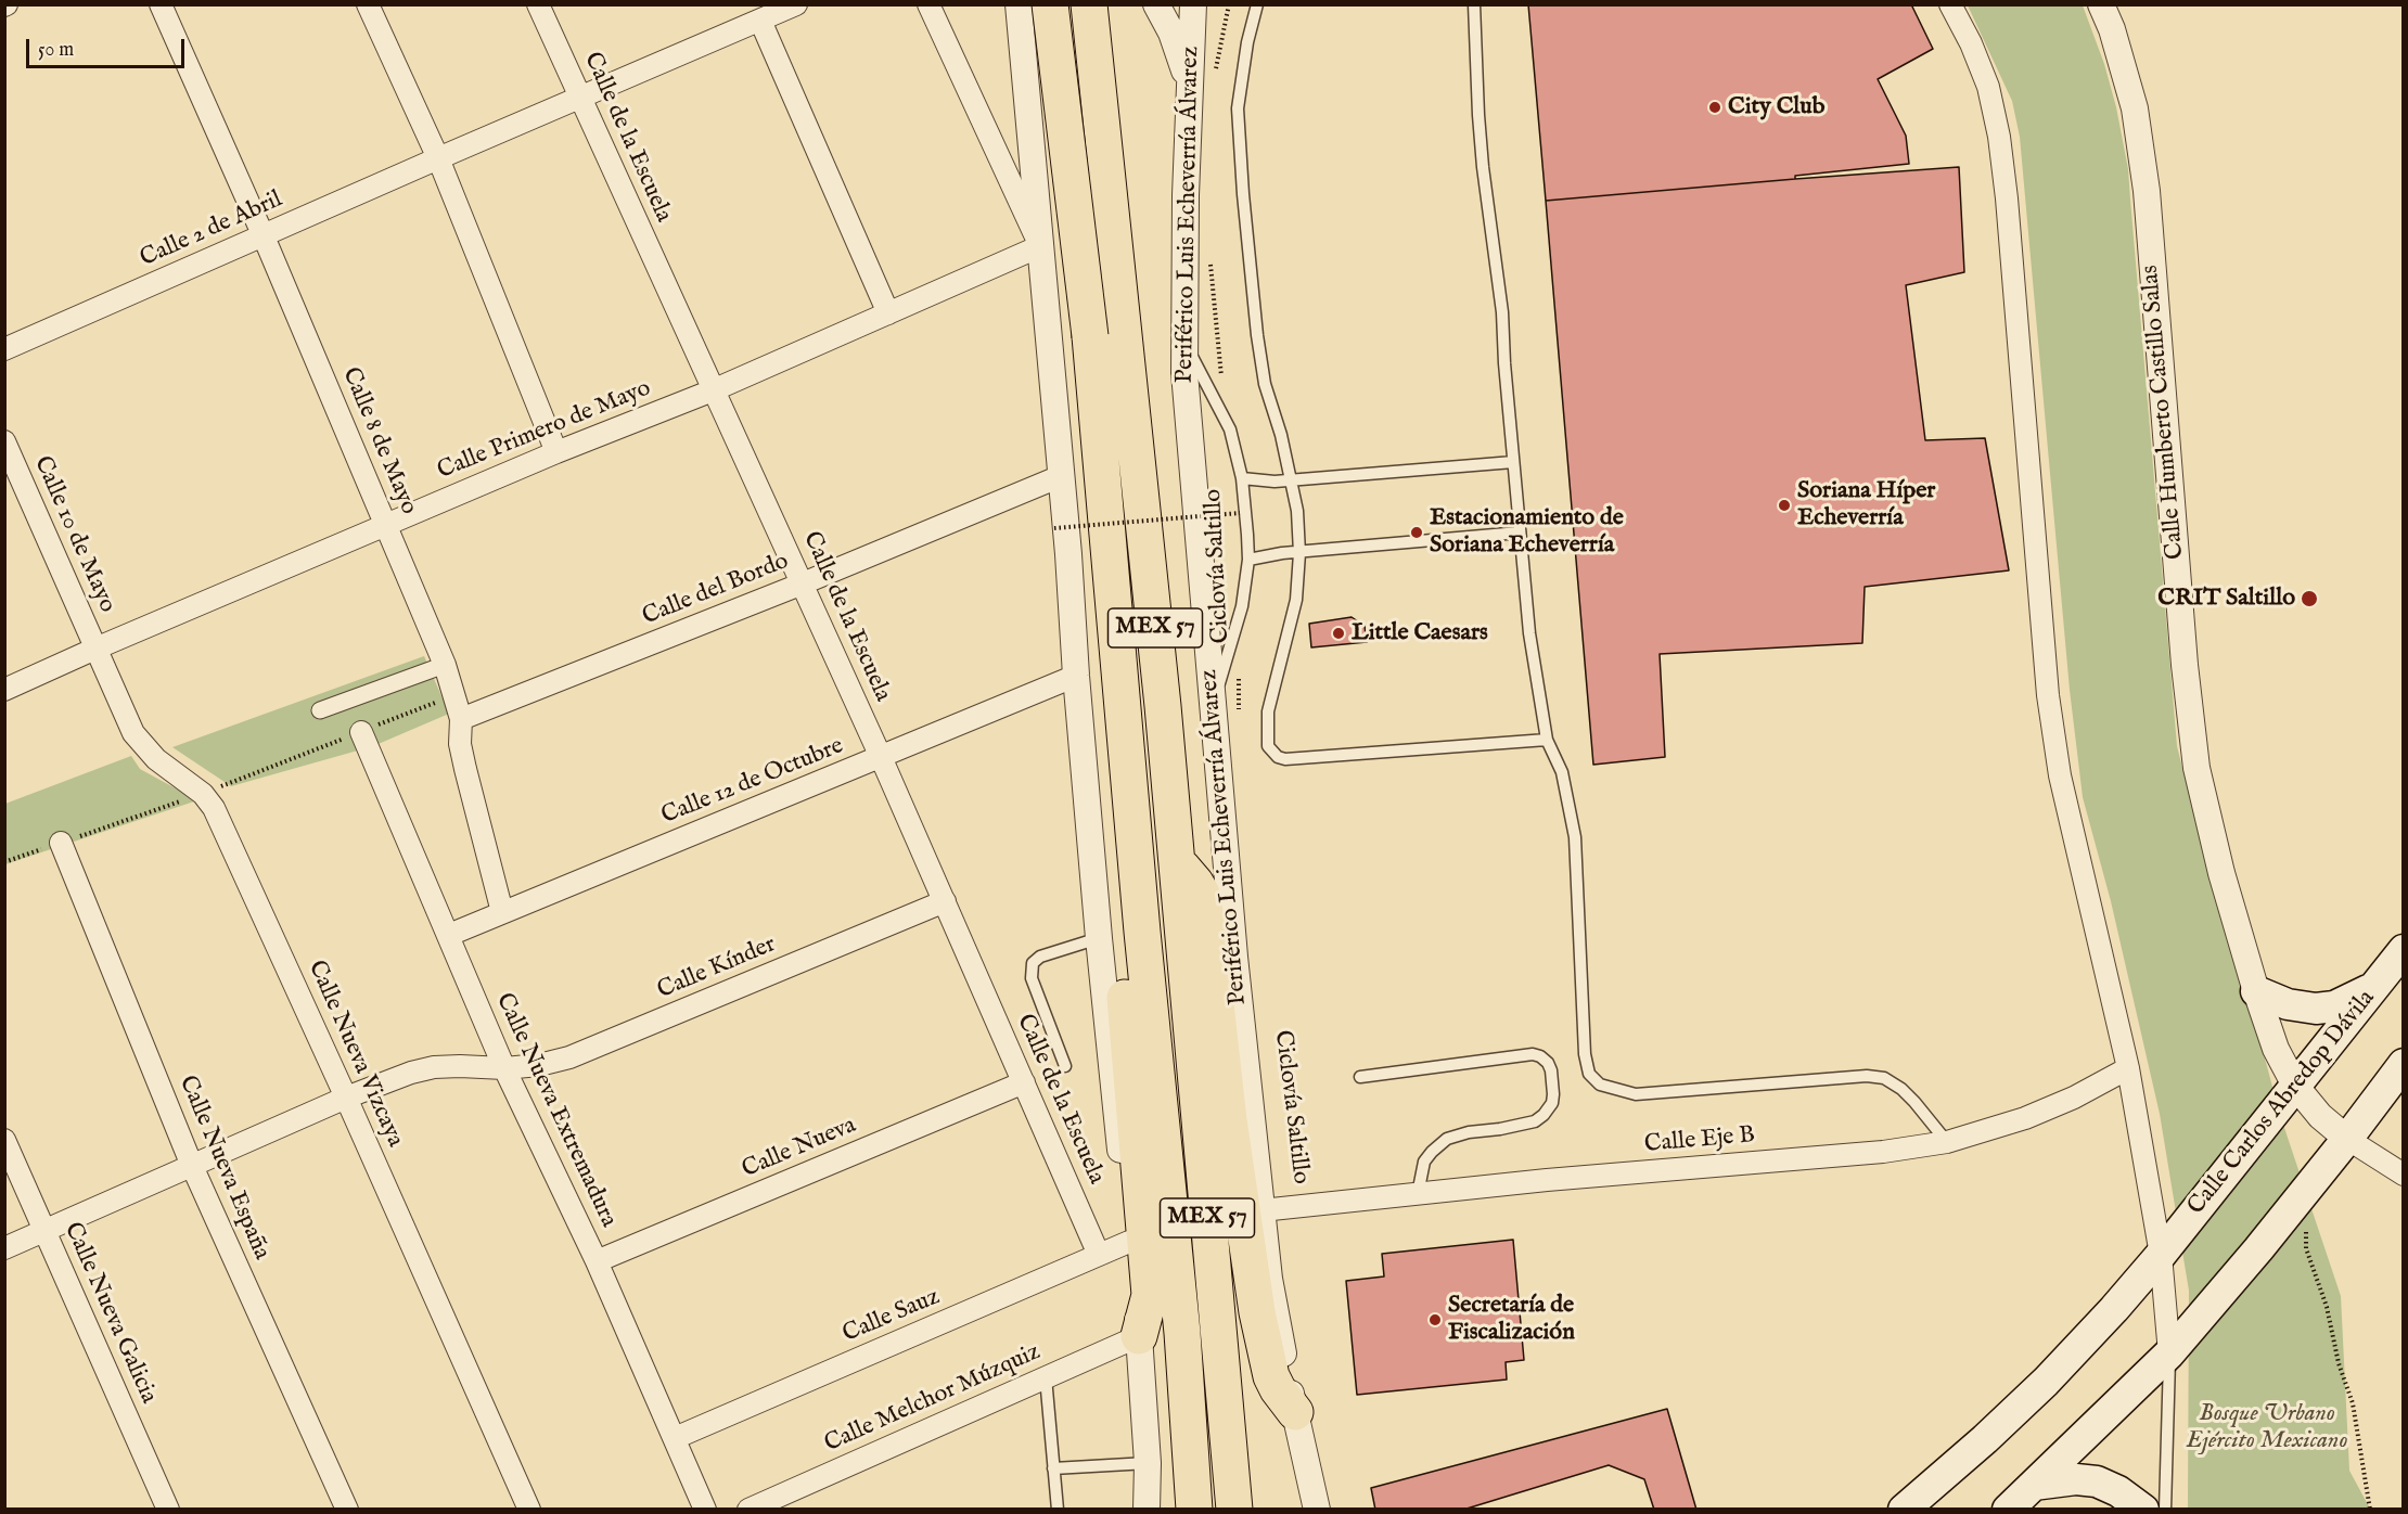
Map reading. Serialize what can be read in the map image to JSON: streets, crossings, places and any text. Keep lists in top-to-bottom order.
{
  "streets": {
    "highway": ["Periférico Luis Echeverría Álvarez", "MEX 57"],
    "main road": ["Calle Carlos Abredop Dávila"],
    "street": [
      "Calle de la Escuela",
      "Calle 2 de Abril",
      "Calle Humberto Castillo Salas",
      "Calle Primero de Mayo",
      "Calle 8 de Mayo",
      "Calle 10 de Mayo",
      "Calle del Bordo",
      "Calle 12 de Octubre",
      "Calle Kínder",
      "Calle Nueva Vizcaya",
      "Calle Nueva Extremadura",
      "Calle Eje B",
      "Calle Nueva",
      "Calle Nueva España",
      "Calle Nueva Galicia",
      "Calle Sauz",
      "Calle Melchor Múzquiz"
    ],
    "path": ["Ciclovía Saltillo"]
  },
  "crossings": [
    ["Calle de la Escuela", "Calle 2 de Abril"],
    ["Calle de la Escuela", "Calle Primero de Mayo"],
    ["Calle de la Escuela", "Calle del Bordo"],
    ["Calle de la Escuela", "Calle 12 de Octubre"],
    ["Calle de la Escuela", "Calle Kínder"],
    ["Calle de la Escuela", "Calle Nueva"],
    ["Calle de la Escuela", "Calle Sauz"],
    ["Periférico Luis Echeverría Álvarez", "Calle Eje B"],
    ["Calle 2 de Abril", "Calle 8 de Mayo"],
    ["Calle Humberto Castillo Salas", "Calle Carlos Abredop Dávila"],
    ["Calle Primero de Mayo", "Calle 8 de Mayo"],
    ["Calle Primero de Mayo", "Calle 10 de Mayo"],
    ["Calle Primero de Mayo", "Calle Nueva Vizcaya"],
    ["Calle 8 de Mayo", "Calle del Bordo"],
    ["Calle 8 de Mayo", "Calle 12 de Octubre"],
    ["Calle 10 de Mayo", "Calle Nueva Vizcaya"],
    ["Calle 12 de Octubre", "Calle Nueva Extremadura"],
    ["Calle Kínder", "Calle Nueva Vizcaya"],
    ["Calle Kínder", "Calle Nueva Extremadura"],
    ["Calle Kínder", "Calle Nueva España"],
    ["Calle Kínder", "Calle Nueva Galicia"],
    ["Calle Nueva Extremadura", "Calle Nueva"],
    ["Calle Nueva Extremadura", "Calle Sauz"]
  ],
  "parks": ["Bosque Urbano Ejército Mexicano"],
  "places": [
    "City Club",
    "Soriana Híper Echeverría",
    "Estacionamiento de Soriana Echeverría",
    "CRIT Saltillo",
    "Little Caesars",
    "Secretaría de Fiscalización"
  ],
  "scale_bar": "50 m"
}
